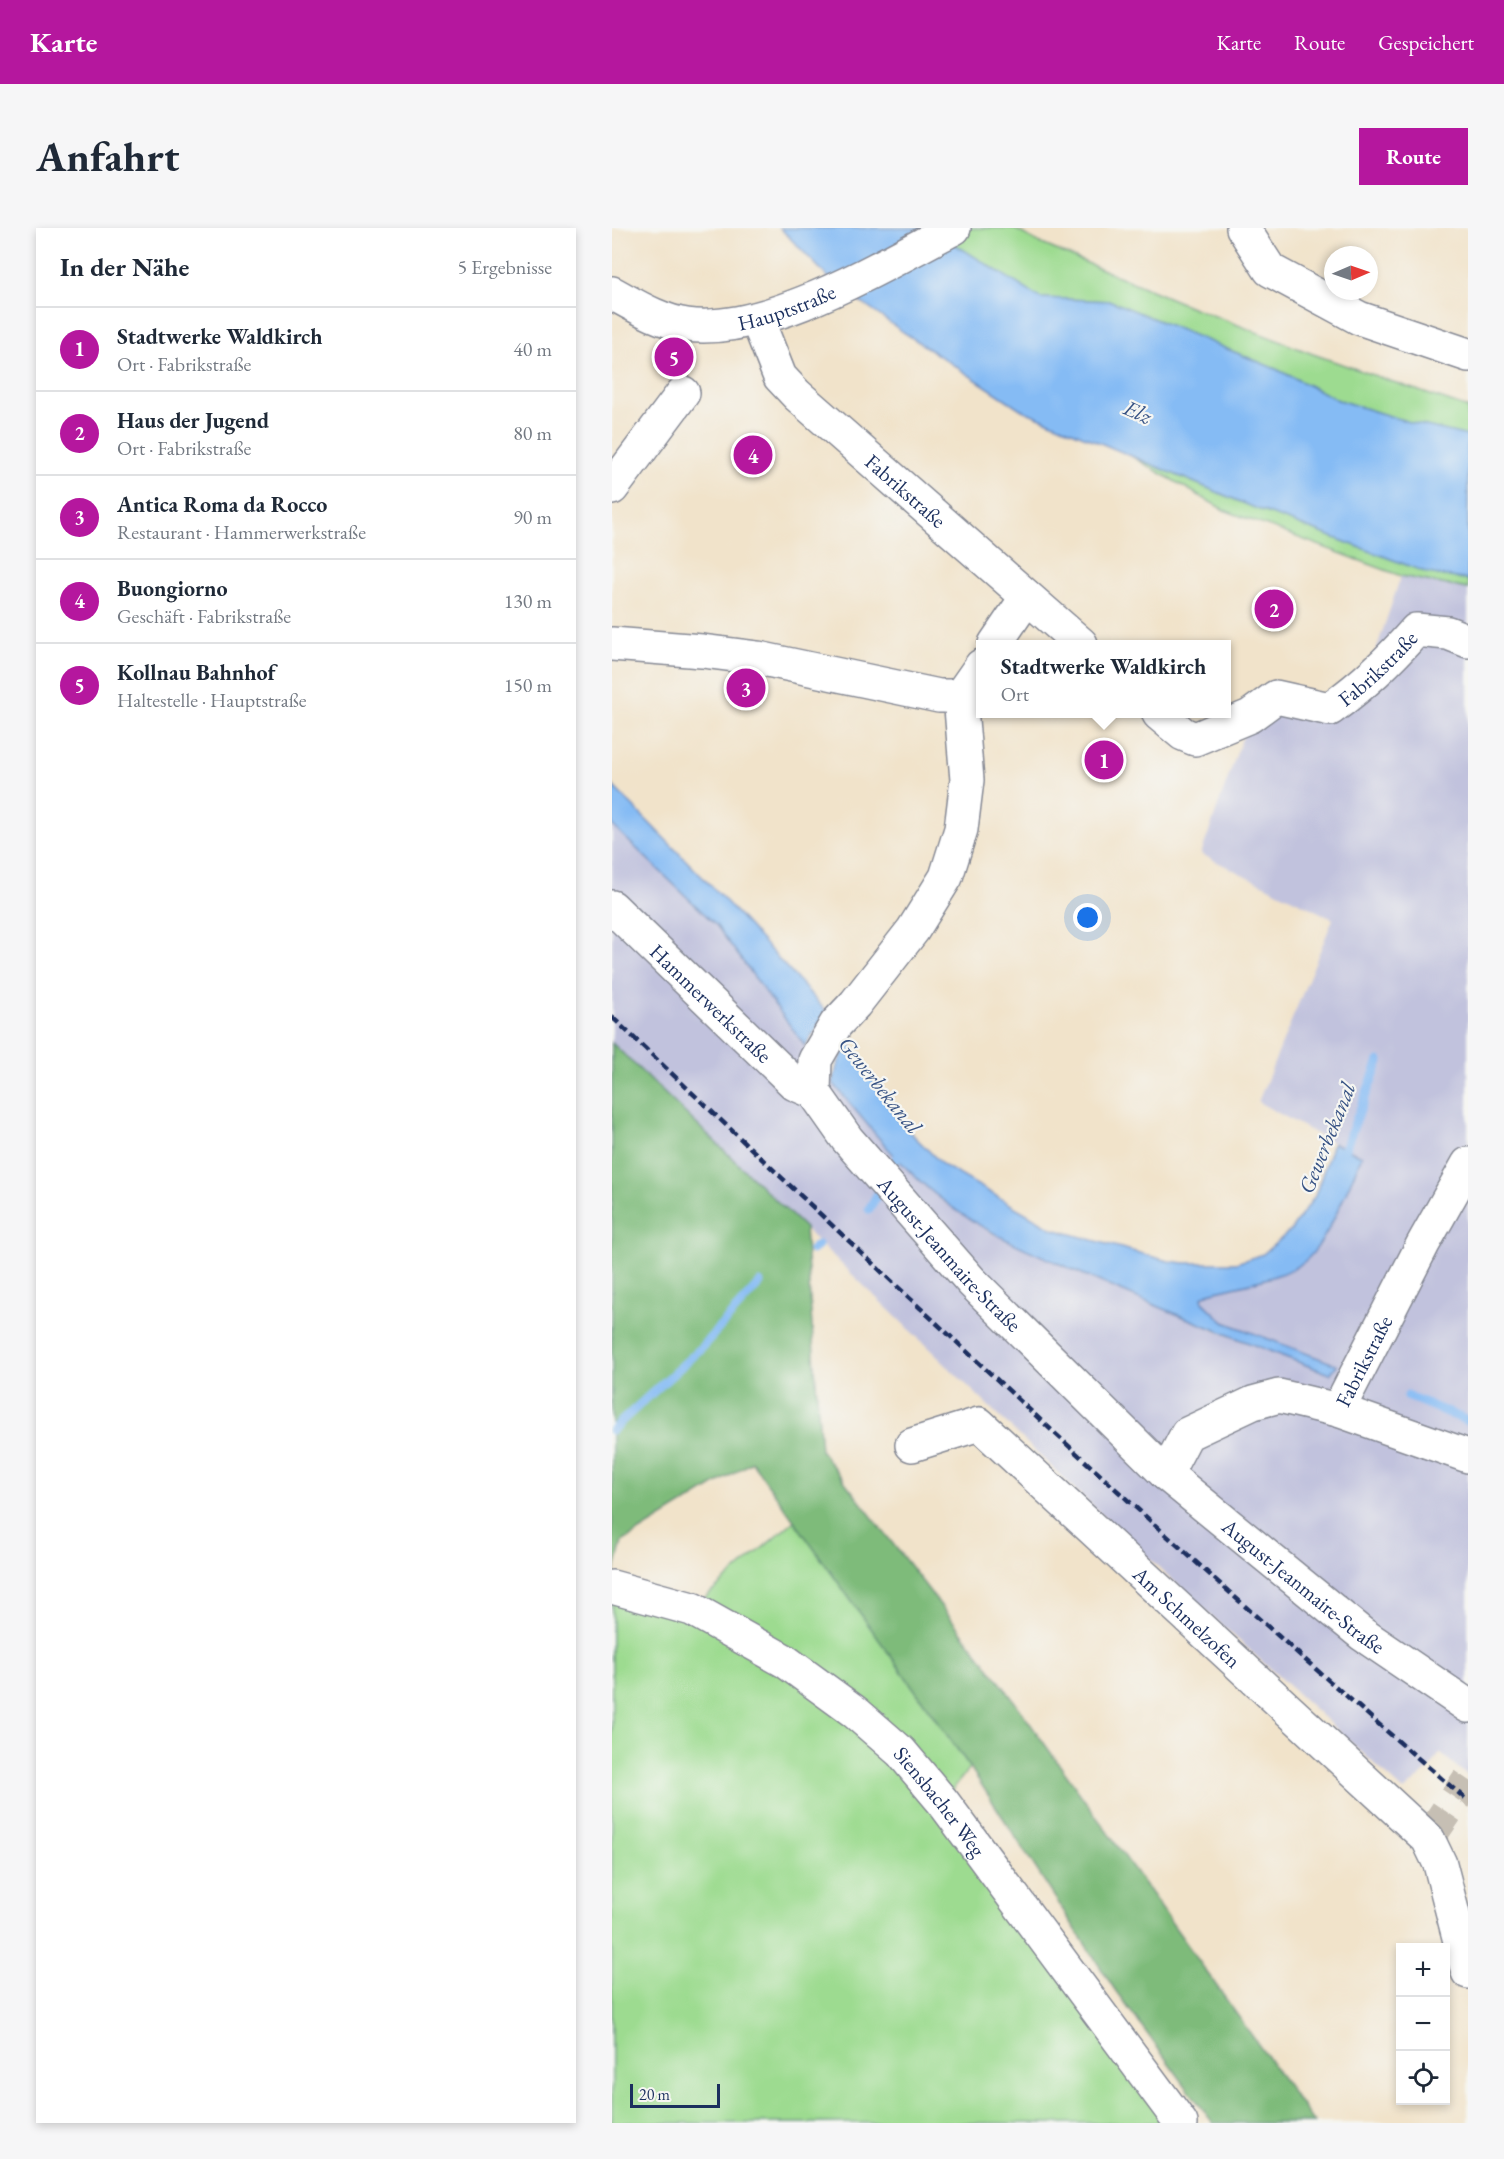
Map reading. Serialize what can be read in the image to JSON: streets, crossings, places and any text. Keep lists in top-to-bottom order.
{
  "streets": {
    "street": [
      "Hauptstraße",
      "Fabrikstraße",
      "Hammerwerkstraße",
      "August-Jeanmaire-Straße",
      "Am Schmelzofen",
      "Siensbacher Weg"
    ]
  },
  "crossings": [
    ["Hauptstraße", "Fabrikstraße"],
    ["Fabrikstraße", "August-Jeanmaire-Straße"],
    ["Hammerwerkstraße", "August-Jeanmaire-Straße"]
  ],
  "water": ["Elz", "Gewerbekanal"],
  "scale_bar": "20 m",
  "north": "right",
  "page": {
    "header": "Karte",
    "nav": ["Karte", "Route", "Gespeichert"],
    "buttons": "Route",
    "title": "Anfahrt",
    "heading": ["In der Nähe", "5 Ergebnisse"],
    "list": [
      {
        "mark": "1",
        "name": "Stadtwerke Waldkirch",
        "note": "Ort · Fabrikstraße",
        "value": "40 m"
      },
      {
        "mark": "2",
        "name": "Haus der Jugend",
        "note": "Ort · Fabrikstraße",
        "value": "80 m"
      },
      {
        "mark": "3",
        "name": "Antica Roma da Rocco",
        "note": "Restaurant · Hammerwerkstraße",
        "value": "90 m"
      },
      {
        "mark": "4",
        "name": "Buongiorno",
        "note": "Geschäft · Fabrikstraße",
        "value": "130 m"
      },
      {
        "mark": "5",
        "name": "Kollnau Bahnhof",
        "note": "Haltestelle · Hauptstraße",
        "value": "150 m"
      }
    ],
    "pins": [
      "5",
      "4",
      "2",
      "3",
      "1"
    ],
    "popup": ["Stadtwerke Waldkirch", "Ort"],
    "map_buttons": ["+", "−"],
    "scale": "20 m"
  }
}
